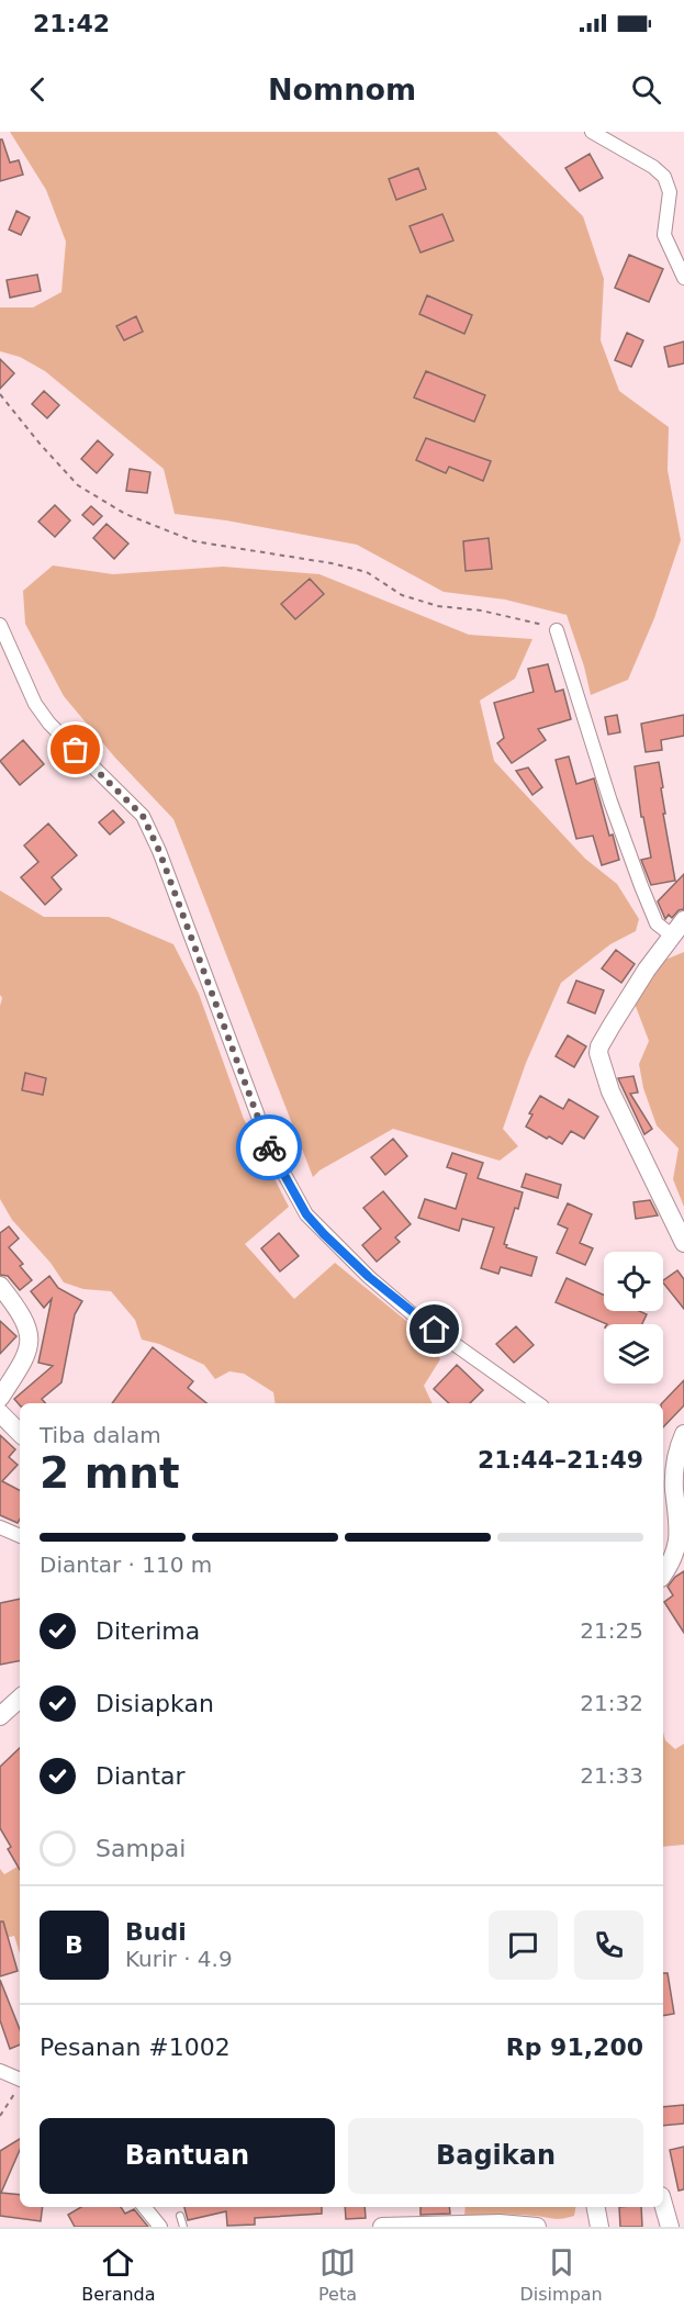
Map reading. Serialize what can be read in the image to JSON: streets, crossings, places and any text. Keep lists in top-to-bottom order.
{
  "page": {
    "status": "21:42",
    "header": "Nomnom",
    "heading": ["2 mnt", "Tiba dalam", "21:44–21:49"],
    "panel": [
      "Budi",
      "Kurir · 4.9",
      "Pesanan #1002",
      "Rp 91,200"
    ],
    "bar": "Diantar · 110 m",
    "list": [
      ["Diterima", "21:25"],
      ["Disiapkan", "21:32"],
      ["Diantar", "21:33"],
      "Sampai"
    ],
    "round": "B",
    "buttons": ["Bantuan", "Bagikan"],
    "tabs": ["Beranda", "Peta", "Disimpan"]
  }
}
